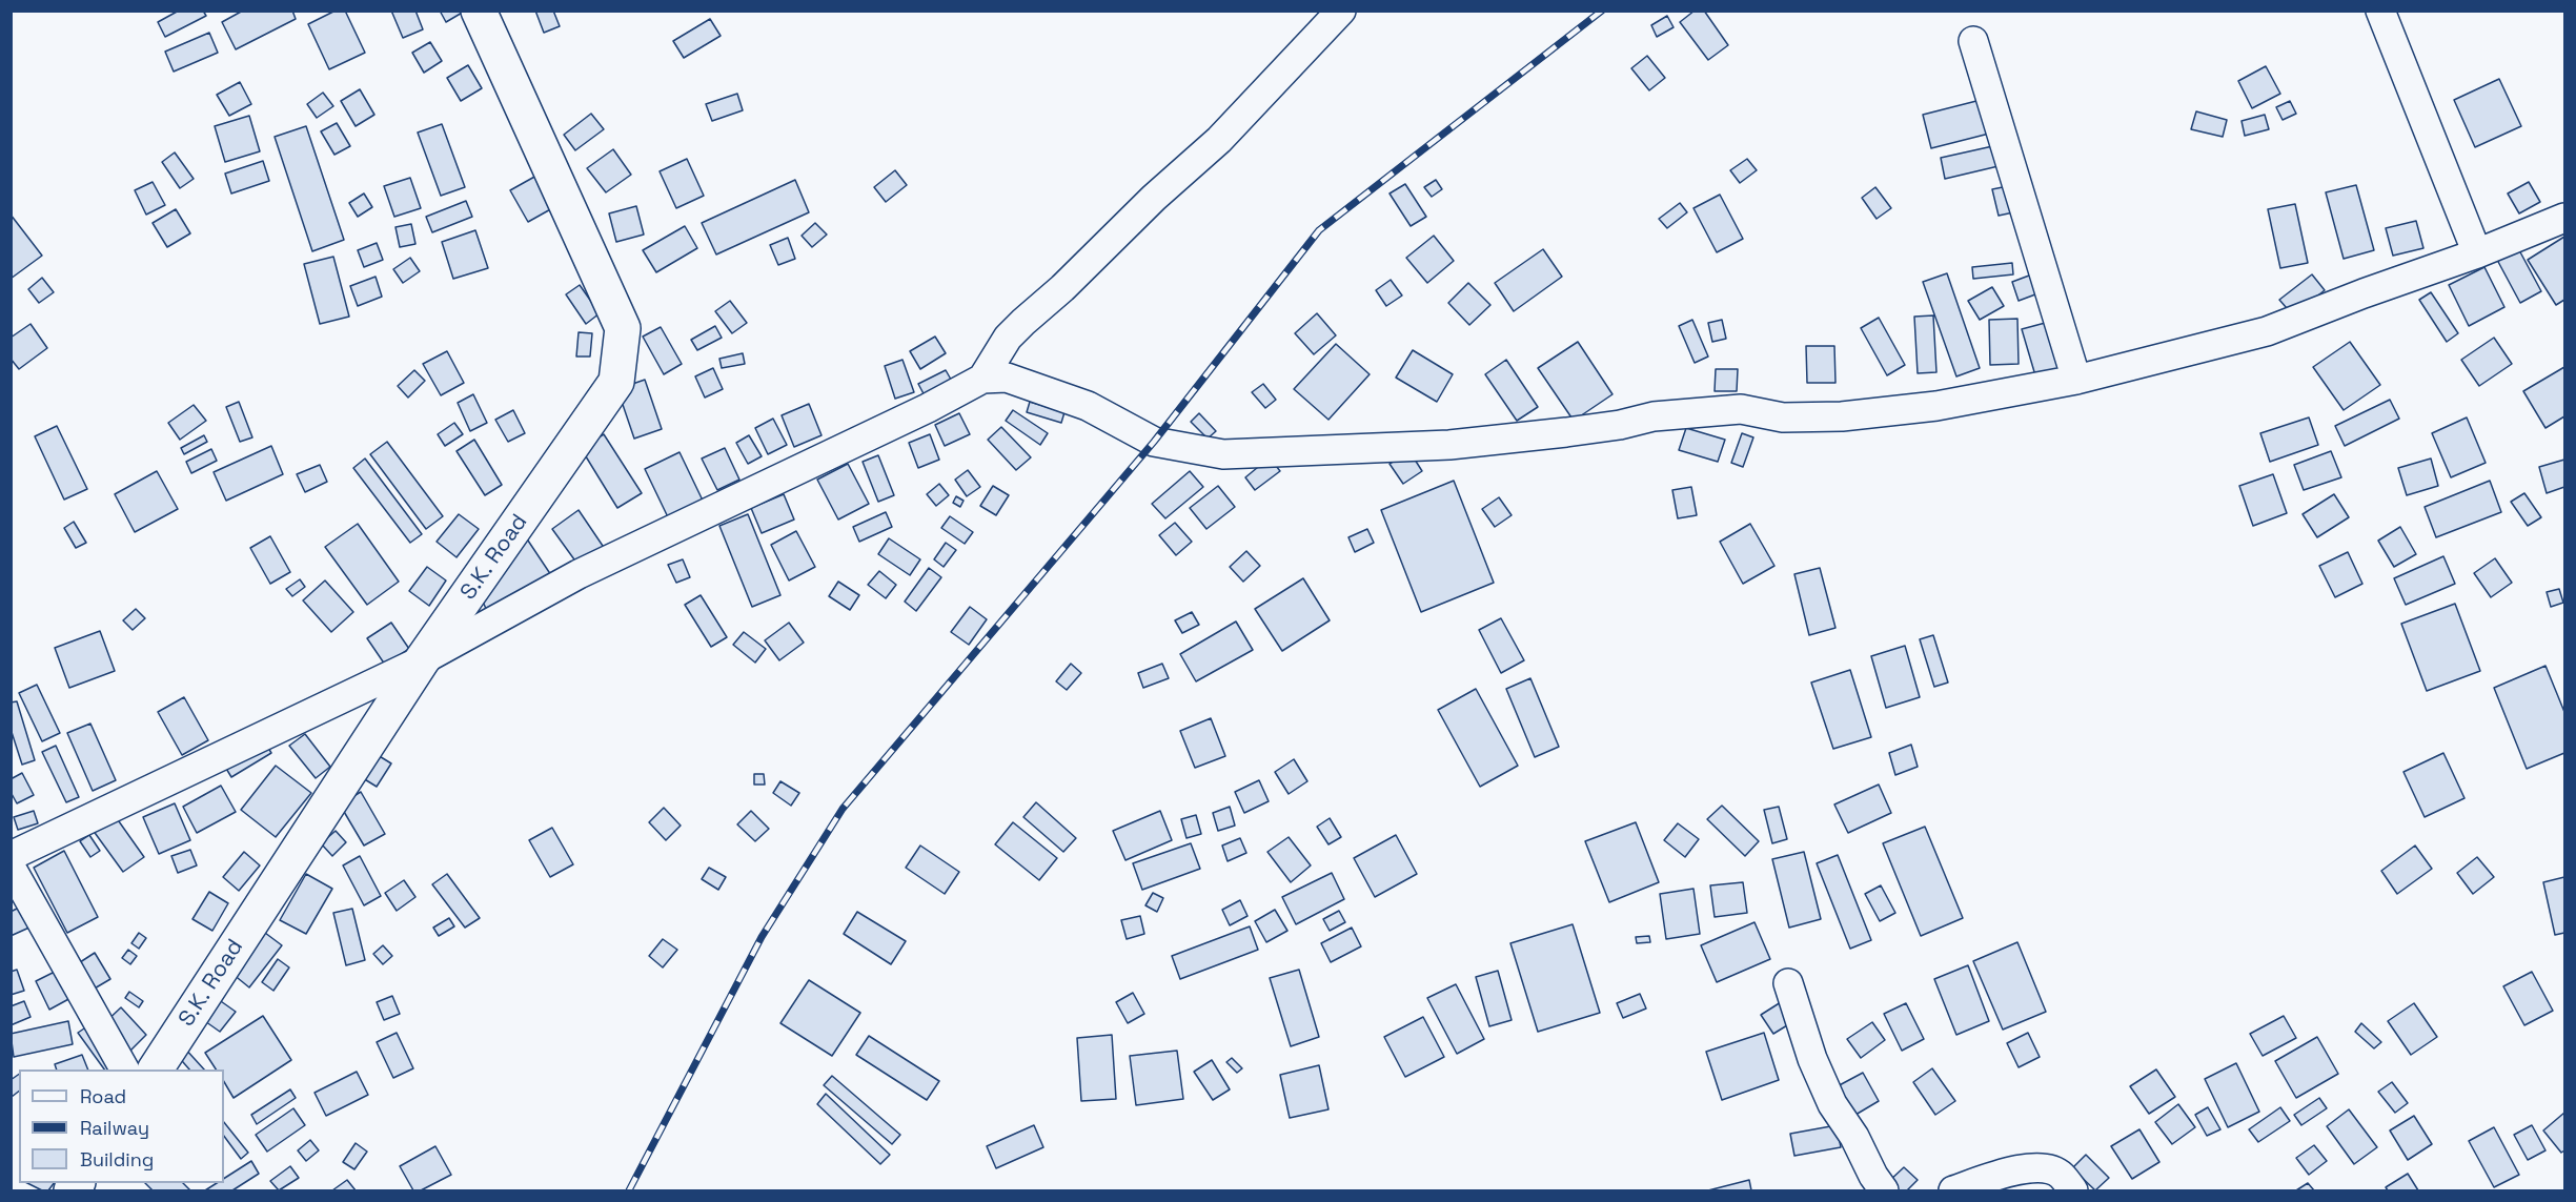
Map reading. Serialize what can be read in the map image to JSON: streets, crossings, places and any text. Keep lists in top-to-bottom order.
{
  "streets": {
    "main road": ["S.K. Road"]
  },
  "legend": ["Road", "Railway", "Building"]
}
